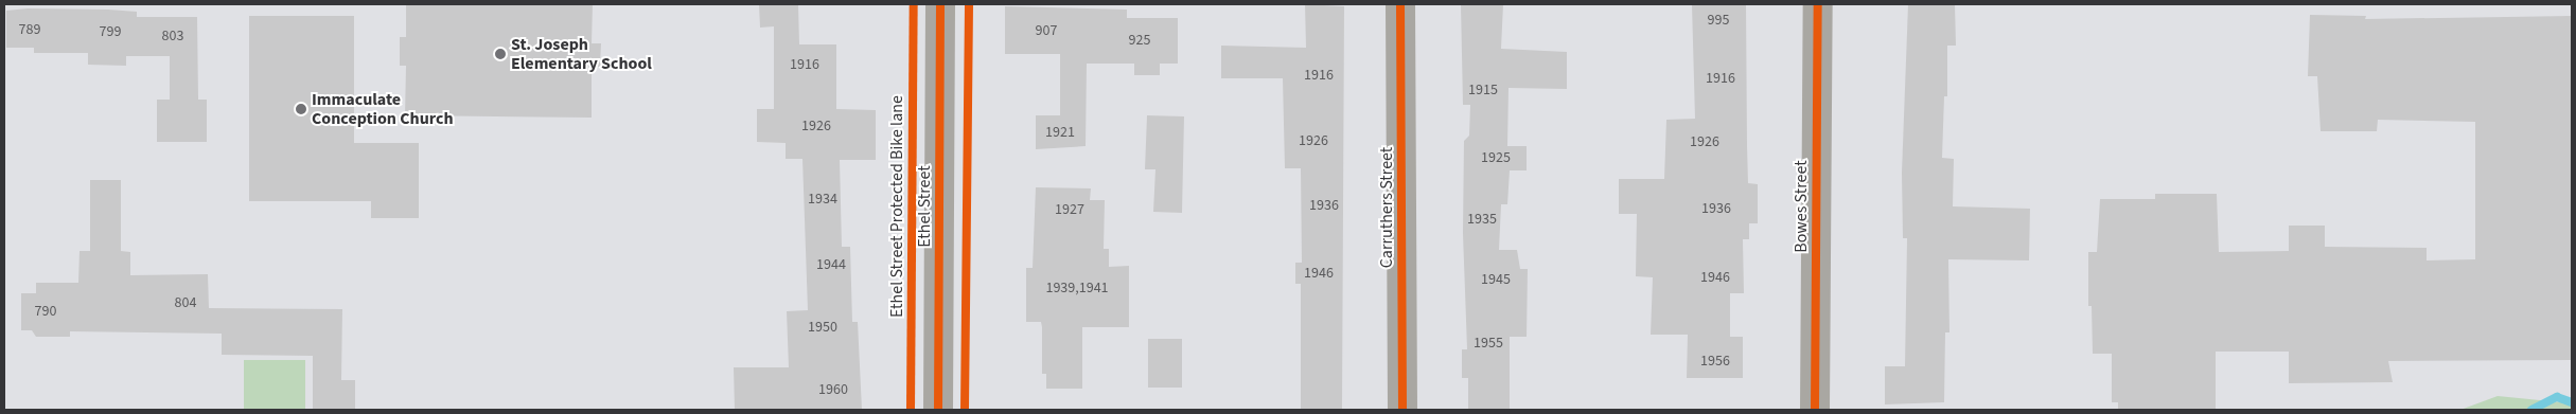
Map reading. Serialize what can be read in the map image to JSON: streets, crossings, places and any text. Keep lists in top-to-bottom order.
{
  "streets": {
    "street": ["Ethel Street", "Bowes Street", "Carruthers Street"],
    "cycle path": ["Ethel Street Protected Bike lane"]
  },
  "places": ["St. Joseph Elementary School", "Immaculate Conception Church"],
  "house_numbers": [
    "995",
    "789",
    "907",
    "799",
    "803",
    "925",
    "1916",
    "1916",
    "1916",
    "1915",
    "1926",
    "1921",
    "1926",
    "1926",
    "1925",
    "1934",
    "1936",
    "1936",
    "1927",
    "1935",
    "1944",
    "1946",
    "1946",
    "1945",
    "1939,1941",
    "804",
    "790",
    "1950",
    "1955",
    "1956",
    "1960"
  ]
}
